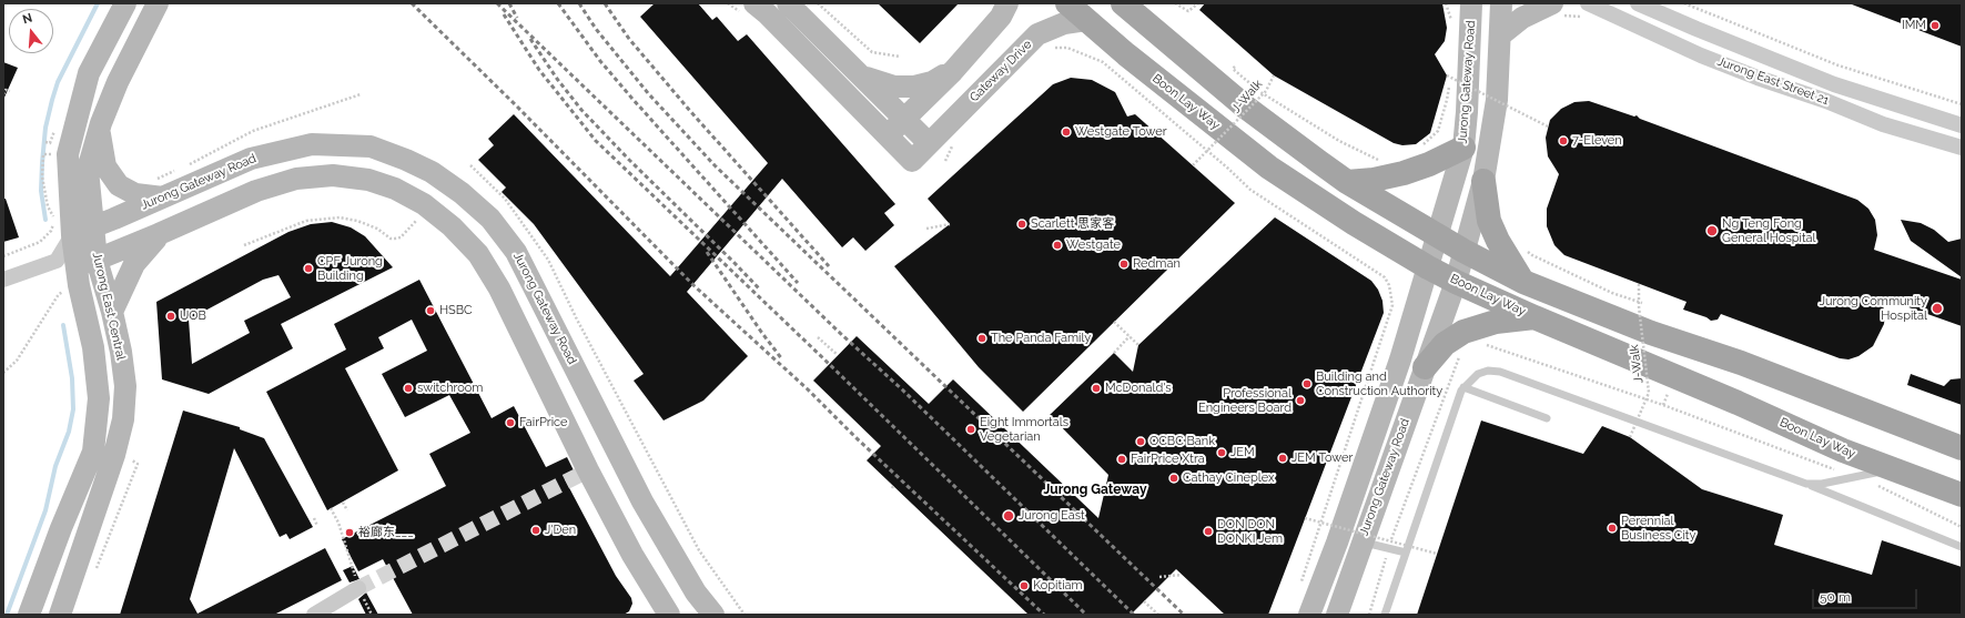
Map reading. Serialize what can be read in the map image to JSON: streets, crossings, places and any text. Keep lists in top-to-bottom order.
{
  "streets": {
    "main road": [
      "Gateway Drive",
      "Jurong Gateway Road",
      "Boon Lay Way",
      "Jurong East Central"
    ],
    "street": ["Jurong East Street 21"],
    "path": ["J-Walk"]
  },
  "crossings": [
    ["Gateway Drive", "Boon Lay Way"],
    ["Jurong Gateway Road", "Boon Lay Way"],
    ["Jurong Gateway Road", "Jurong East Central"]
  ],
  "districts": ["Jurong Gateway"],
  "places": [
    "IMM",
    "Westgate Tower",
    "7-Eleven",
    "Scarlett 思家客",
    "Ng Teng Fong General Hospital",
    "Westgate",
    "Redman",
    "CPF Jurong Building",
    "Jurong Community Hospital",
    "HSBC",
    "UOB",
    "The Panda Family",
    "Building and Construction Authority",
    "switchroom",
    "McDonald's",
    "Professional Engineers Board",
    "FairPrice",
    "Eight Immortals Vegetarian",
    "OCBC Bank",
    "JEM",
    "JEM Tower",
    "FairPrice Xtra",
    "Cathay Cineplex",
    "Jurong East",
    "Perennial Business City",
    "J'Den",
    "DON DON DONKI Jem",
    "裕廊东___",
    "Kopitiam"
  ],
  "scale_bar": "50 m",
  "north": "top"
}
